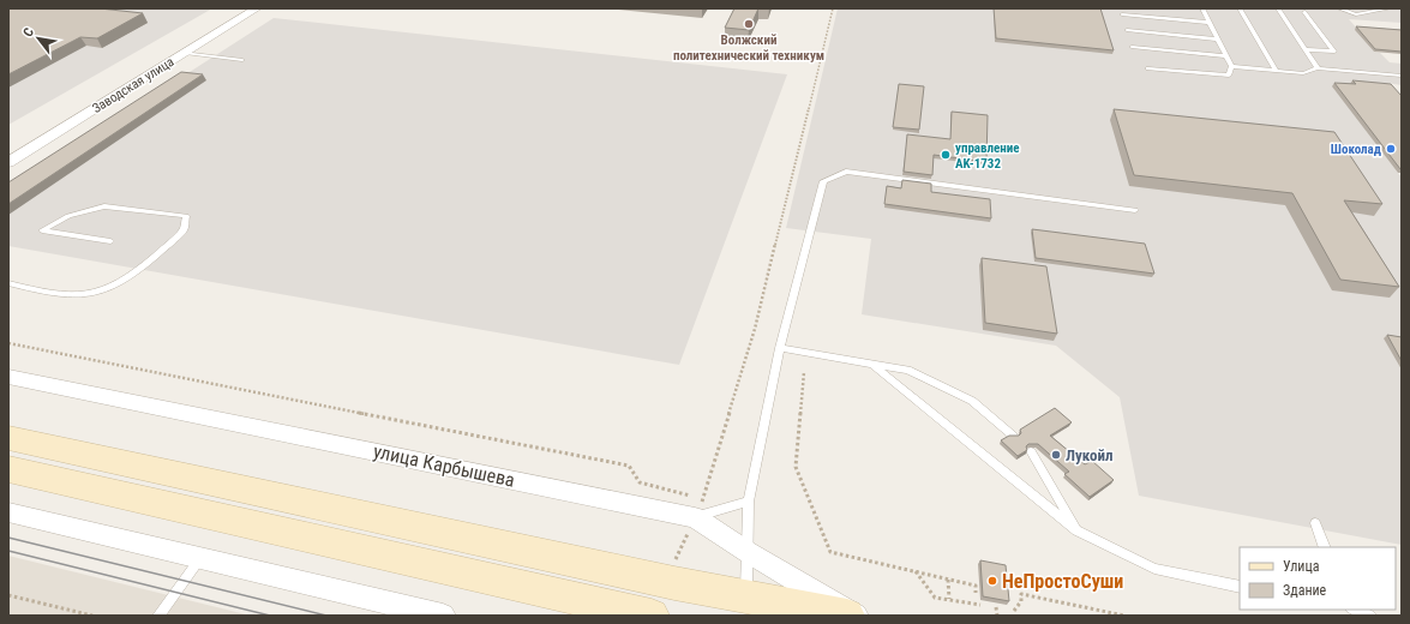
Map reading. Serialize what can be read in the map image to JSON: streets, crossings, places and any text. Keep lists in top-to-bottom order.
{
  "streets": {
    "street": ["Заводская улица", "улица Карбышева"]
  },
  "places": [
    "Волжский политехнический техникум",
    "Шоколад",
    "управление AK-1732",
    "Лукойл",
    "НеПростоСуши"
  ],
  "legend": ["Улица", "Здание"],
  "north": "top left"
}
